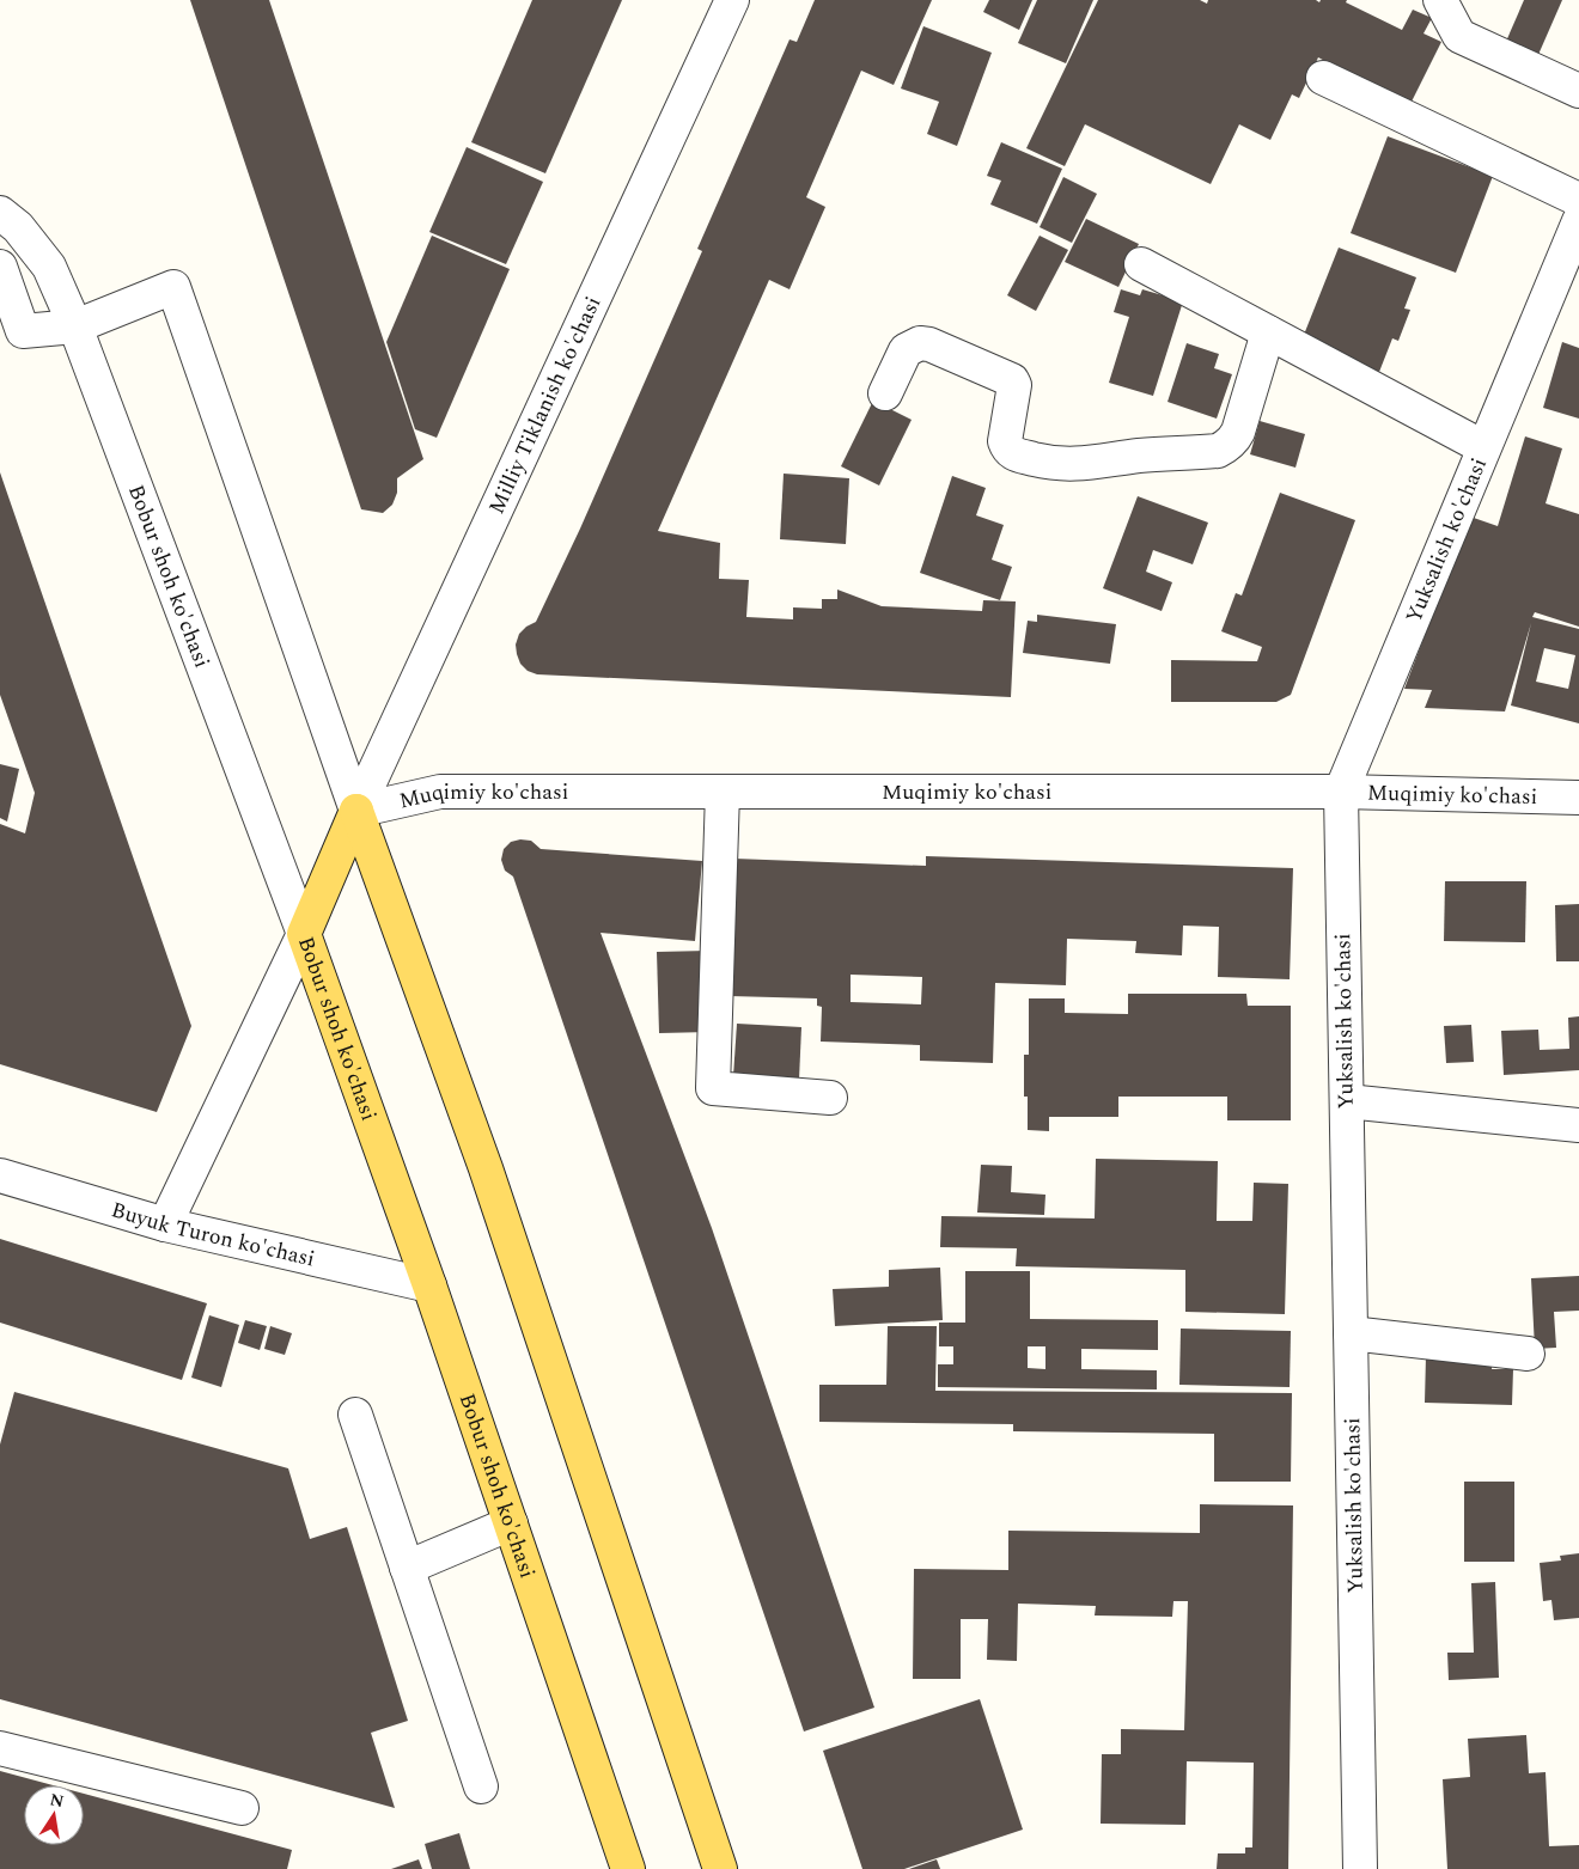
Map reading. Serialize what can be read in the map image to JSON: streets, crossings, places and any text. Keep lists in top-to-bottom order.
{
  "streets": {
    "main road": ["Bobur shoh ko'chasi"],
    "street": [
      "Milliy Tiklanish ko'chasi",
      "Yuksalish ko'chasi",
      "Muqimiy ko'chasi",
      "Buyuk Turon ko'chasi"
    ]
  },
  "crossings": [
    ["Milliy Tiklanish ko'chasi", "Muqimiy ko'chasi"],
    ["Yuksalish ko'chasi", "Muqimiy ko'chasi"],
    ["Bobur shoh ko'chasi", "Buyuk Turon ko'chasi"]
  ],
  "north": "top"
}
